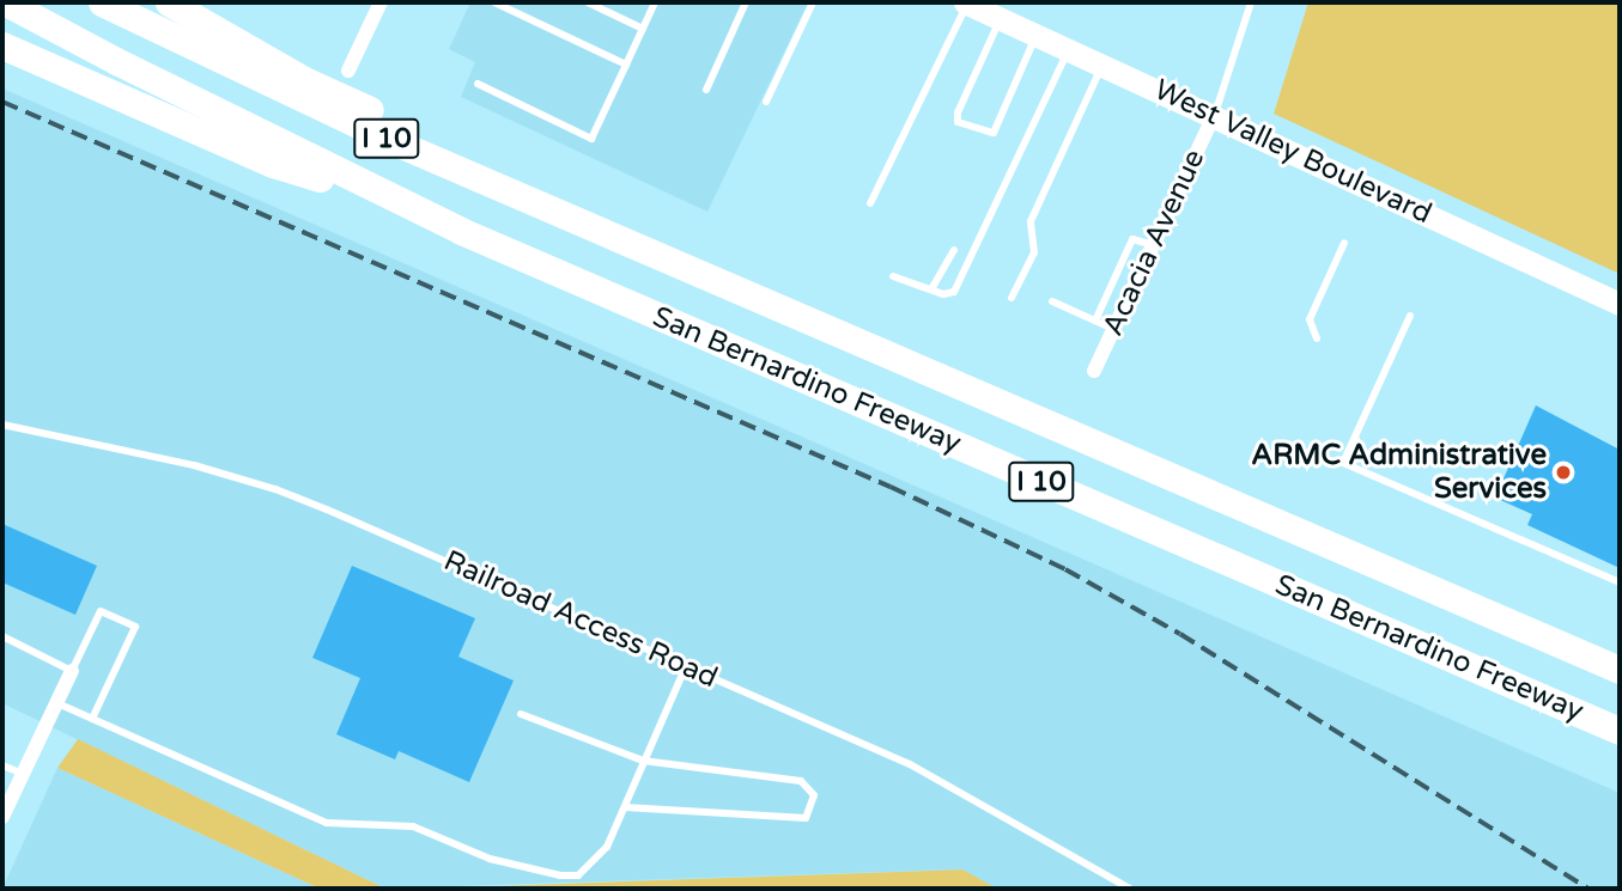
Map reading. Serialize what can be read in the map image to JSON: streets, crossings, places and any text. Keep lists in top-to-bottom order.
{
  "streets": {
    "highway": ["I 10", "San Bernardino Freeway"],
    "main road": ["West Valley Boulevard"],
    "street": ["Acacia Avenue"],
    "lane": ["Railroad Access Road"]
  },
  "crossings": [
    ["West Valley Boulevard", "Acacia Avenue"]
  ],
  "places": ["ARMC Administrative Services"]
}
